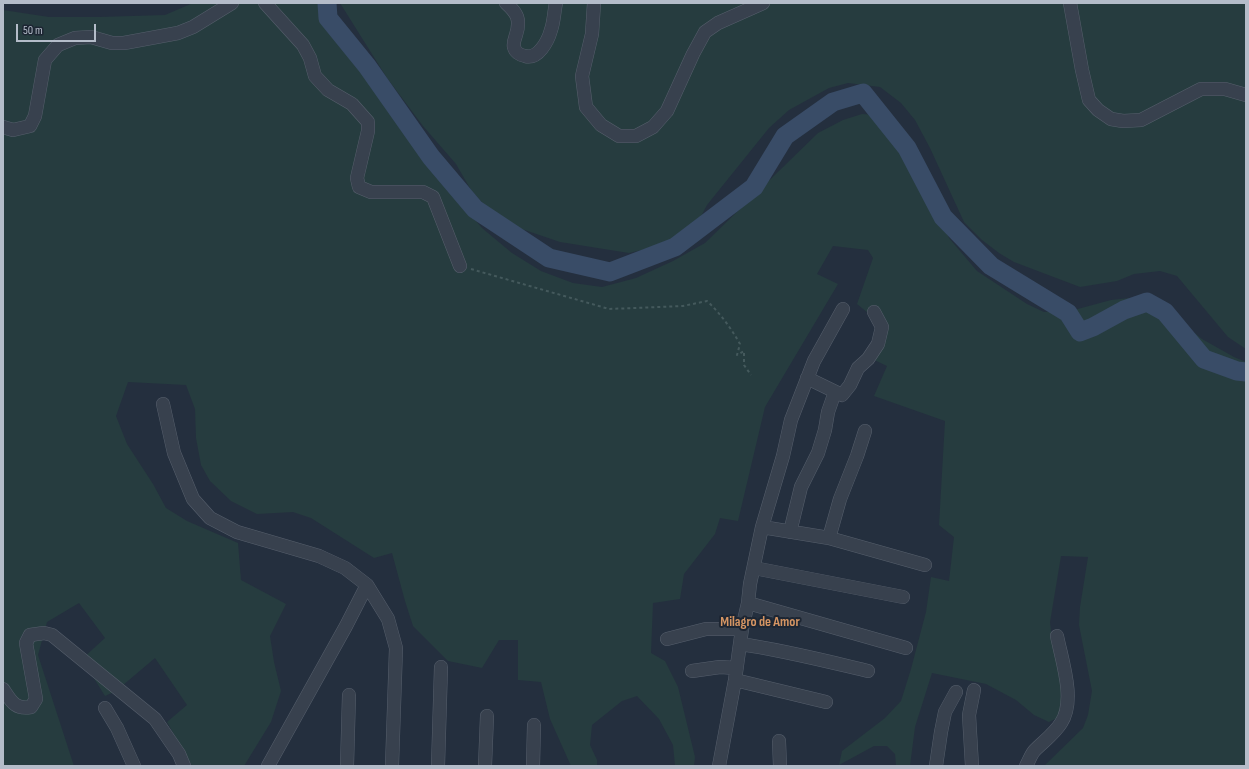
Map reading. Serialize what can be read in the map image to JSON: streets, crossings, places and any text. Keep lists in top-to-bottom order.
{
  "districts": ["Milagro de Amor"],
  "scale_bar": "50 m"
}
